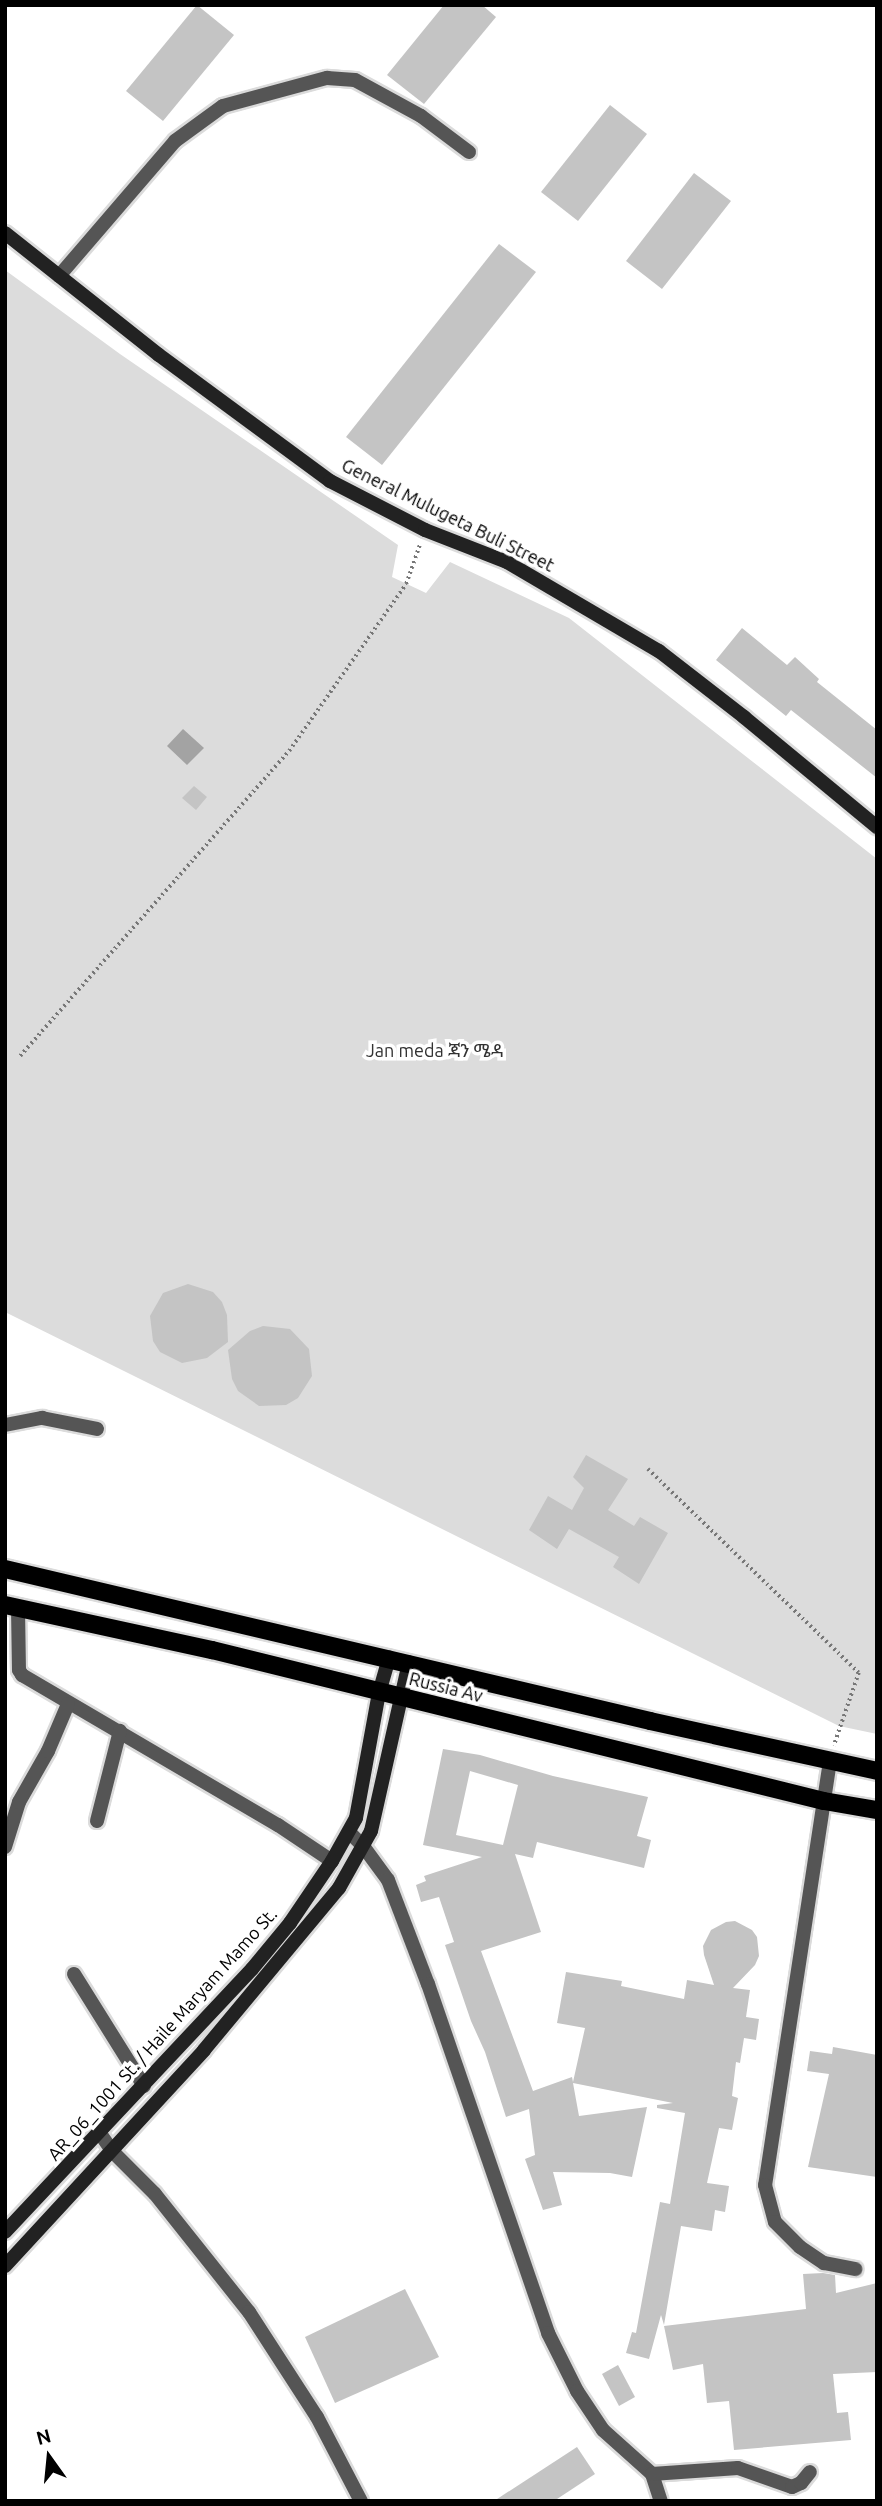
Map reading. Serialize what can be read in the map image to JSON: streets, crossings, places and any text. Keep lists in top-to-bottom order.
{
  "streets": {
    "main road": ["General Mulugeta Buli Street", "Russia Av", "AR_06_1001 St. / Haile Maryam Mamo St."]
  },
  "crossings": [
    ["Russia Av", "AR_06_1001 St. / Haile Maryam Mamo St."]
  ],
  "parks": ["Jan meda ጃን ሜዳ"],
  "north": "top"
}
